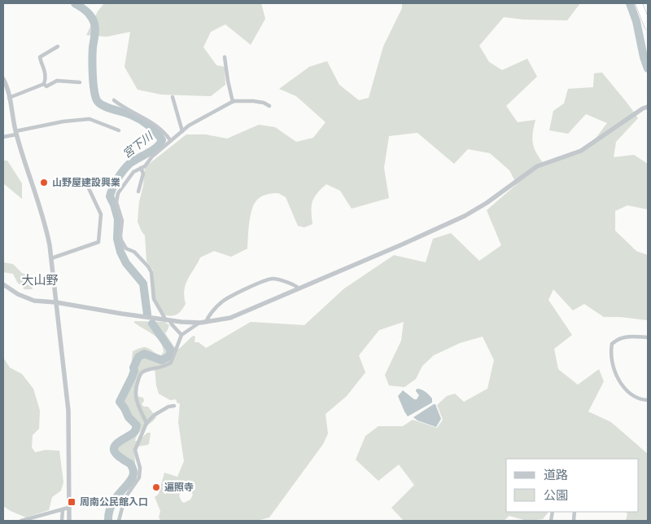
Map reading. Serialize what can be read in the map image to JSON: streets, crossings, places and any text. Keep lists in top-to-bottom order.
{
  "districts": ["大山野"],
  "water": ["宮下川"],
  "places": {
    "other": ["山野屋建設興業", "遍照寺"],
    "transit": ["周南公民館入口"]
  },
  "legend": ["道路", "公園"]
}
